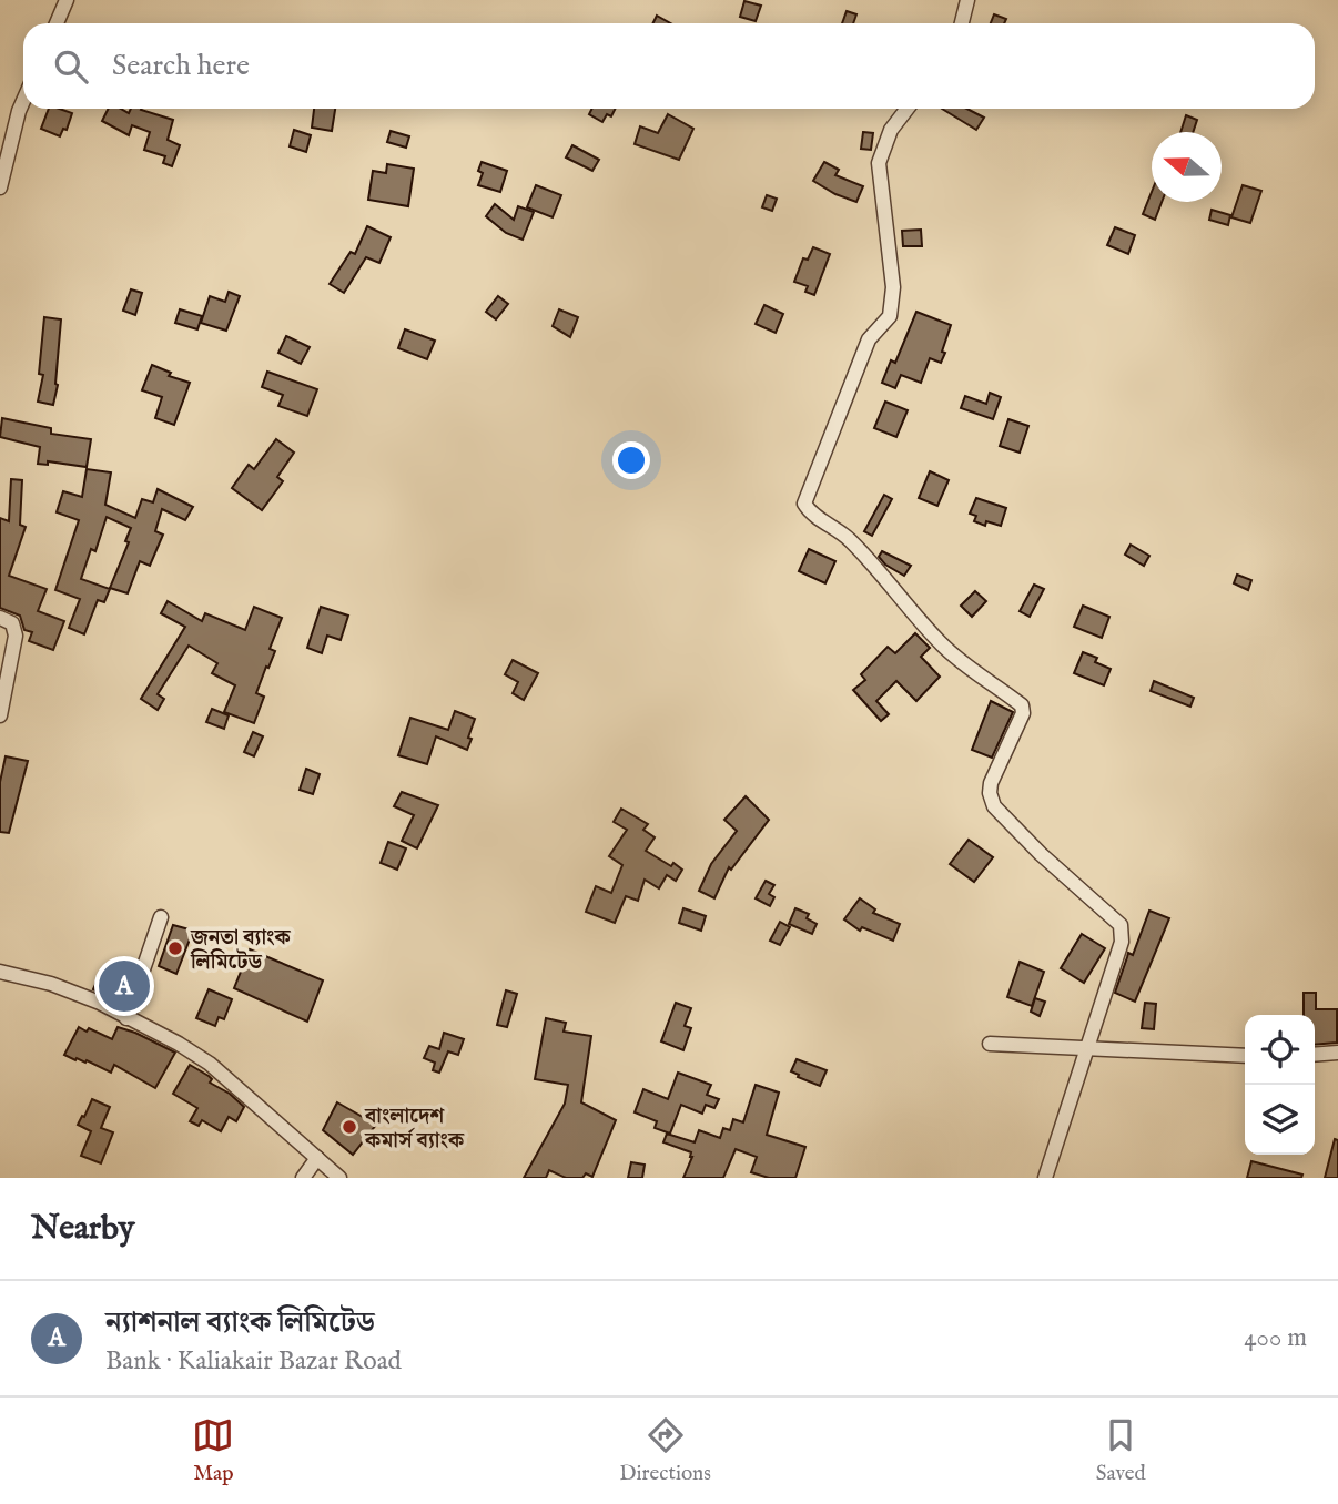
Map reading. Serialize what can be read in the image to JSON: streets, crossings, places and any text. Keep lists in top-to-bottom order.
{
  "places": ["জনতা ব্যাংক লিমিটেড", "বাংলাদেশ কমার্স ব্যাংক"],
  "north": "left",
  "page": {
    "search": "Search here",
    "pins": "A",
    "heading": "Nearby",
    "list": [
      {
        "mark": "A",
        "name": "ন্যাশনাল ব্যাংক লিমিটেড",
        "note": "Bank · Kaliakair Bazar Road",
        "value": "400 m"
      }
    ],
    "nav": ["Map", "Directions", "Saved"]
  }
}
